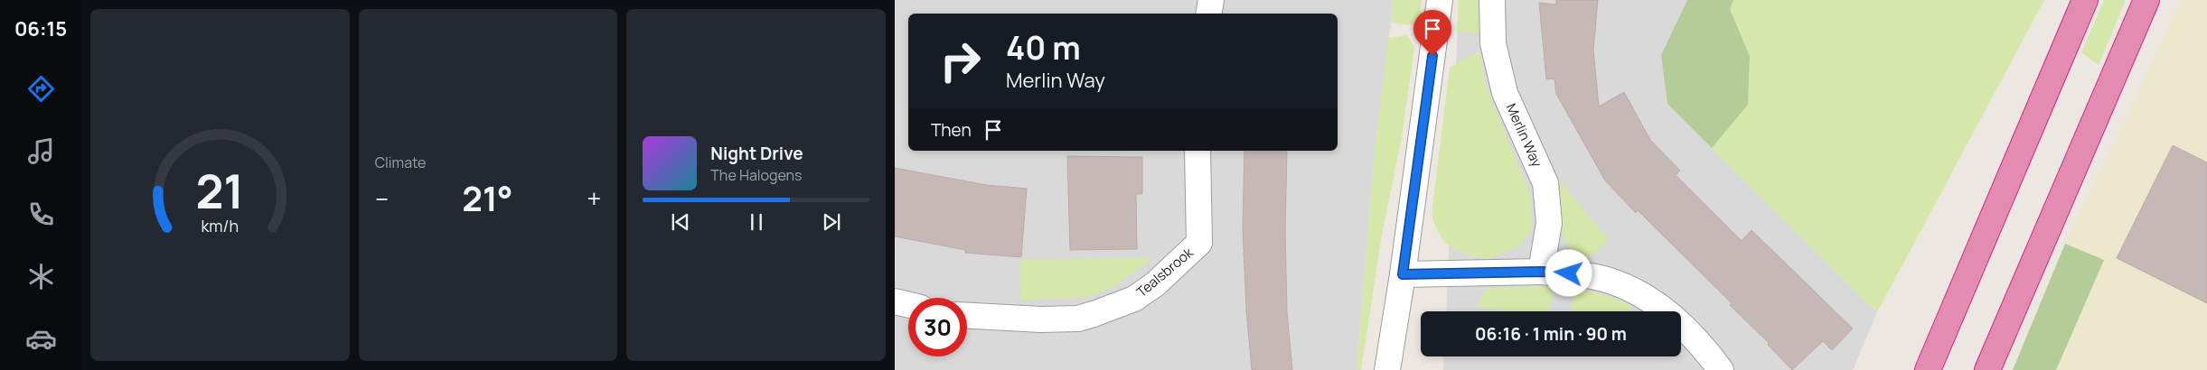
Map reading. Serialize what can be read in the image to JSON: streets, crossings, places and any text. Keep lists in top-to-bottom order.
{
  "streets": {
    "street": ["Merlin Way", "Tealsbrook"]
  },
  "page": {
    "tabs": "06:15",
    "tile": "Climate",
    "turn": ["40 m", "Merlin Way"],
    "then": "Then",
    "song": ["Night Drive", "The Halogens"],
    "heat": ["−", "21°", "+"],
    "limit": "30",
    "trip": "06:16 · 1 min · 90 m",
    "gauge": ["21", "km/h"]
  }
}
